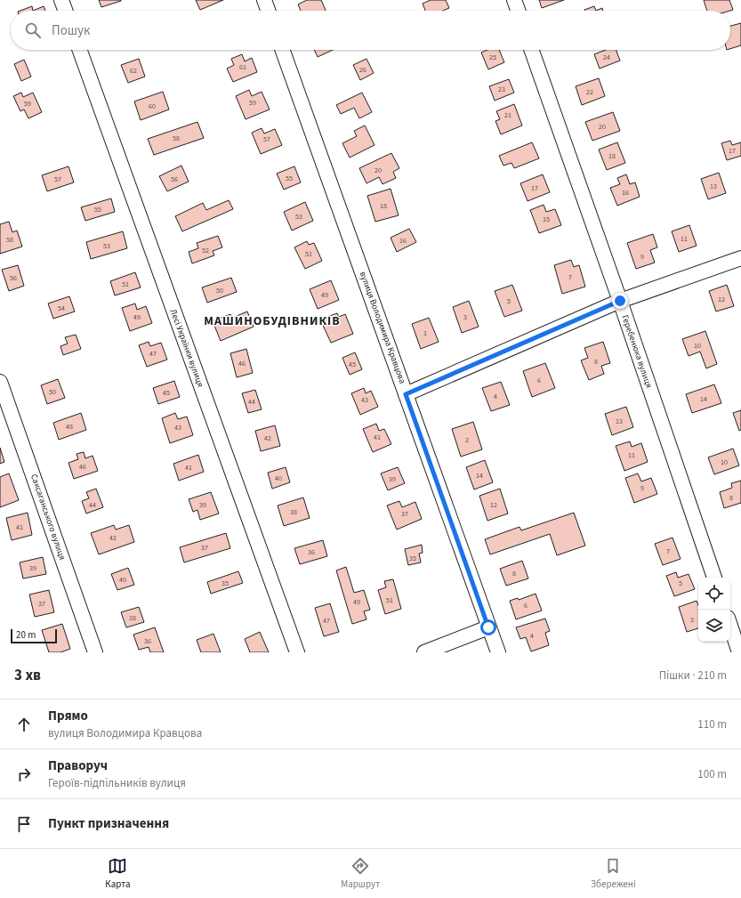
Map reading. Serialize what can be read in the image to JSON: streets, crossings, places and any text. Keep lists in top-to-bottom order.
{
  "streets": {
    "street": [
      "вулиця Володимира Кравцова",
      "Лесі Українки вулиця",
      "Геребенюка вулиця",
      "Саксаганського вулиця"
    ]
  },
  "districts": ["МАШИНОБУДІВНИКІВ"],
  "house_numbers": [
    "25",
    "24",
    "61",
    "26",
    "62",
    "23",
    "22",
    "59",
    "59",
    "60",
    "21",
    "20",
    "58",
    "57",
    "17",
    "18",
    "20",
    "55",
    "57",
    "56",
    "13",
    "17",
    "16",
    "18",
    "55",
    "53",
    "15",
    "11",
    "58",
    "16",
    "53",
    "52",
    "51",
    "9",
    "7",
    "56",
    "51",
    "50",
    "49",
    "12",
    "5",
    "54",
    "49",
    "3",
    "1",
    "10",
    "47",
    "8",
    "46",
    "45",
    "6",
    "50",
    "45",
    "4",
    "14",
    "43",
    "44",
    "13",
    "48",
    "43",
    "41",
    "42",
    "2",
    "11",
    "10",
    "46",
    "41",
    "14",
    "40",
    "39",
    "9",
    "8",
    "44",
    "39",
    "12",
    "38",
    "37",
    "41",
    "42",
    "37",
    "7",
    "36",
    "35",
    "39",
    "8",
    "40",
    "35",
    "5",
    "51",
    "49",
    "37",
    "6",
    "38",
    "3",
    "47",
    "4",
    "36"
  ],
  "scale_bar": "20 m",
  "page": {
    "search": "Пошук",
    "scale": "20 m",
    "heading": ["3 хв", "Пішки · 210 m"],
    "list": [
      ["Прямо", "вулиця Володимира Кравцова", "110 m"],
      ["Праворуч", "Героїв-підпільників вулиця", "100 m"],
      "Пункт призначення"
    ],
    "nav": ["Карта", "Маршрут", "Збережені"]
  }
}
